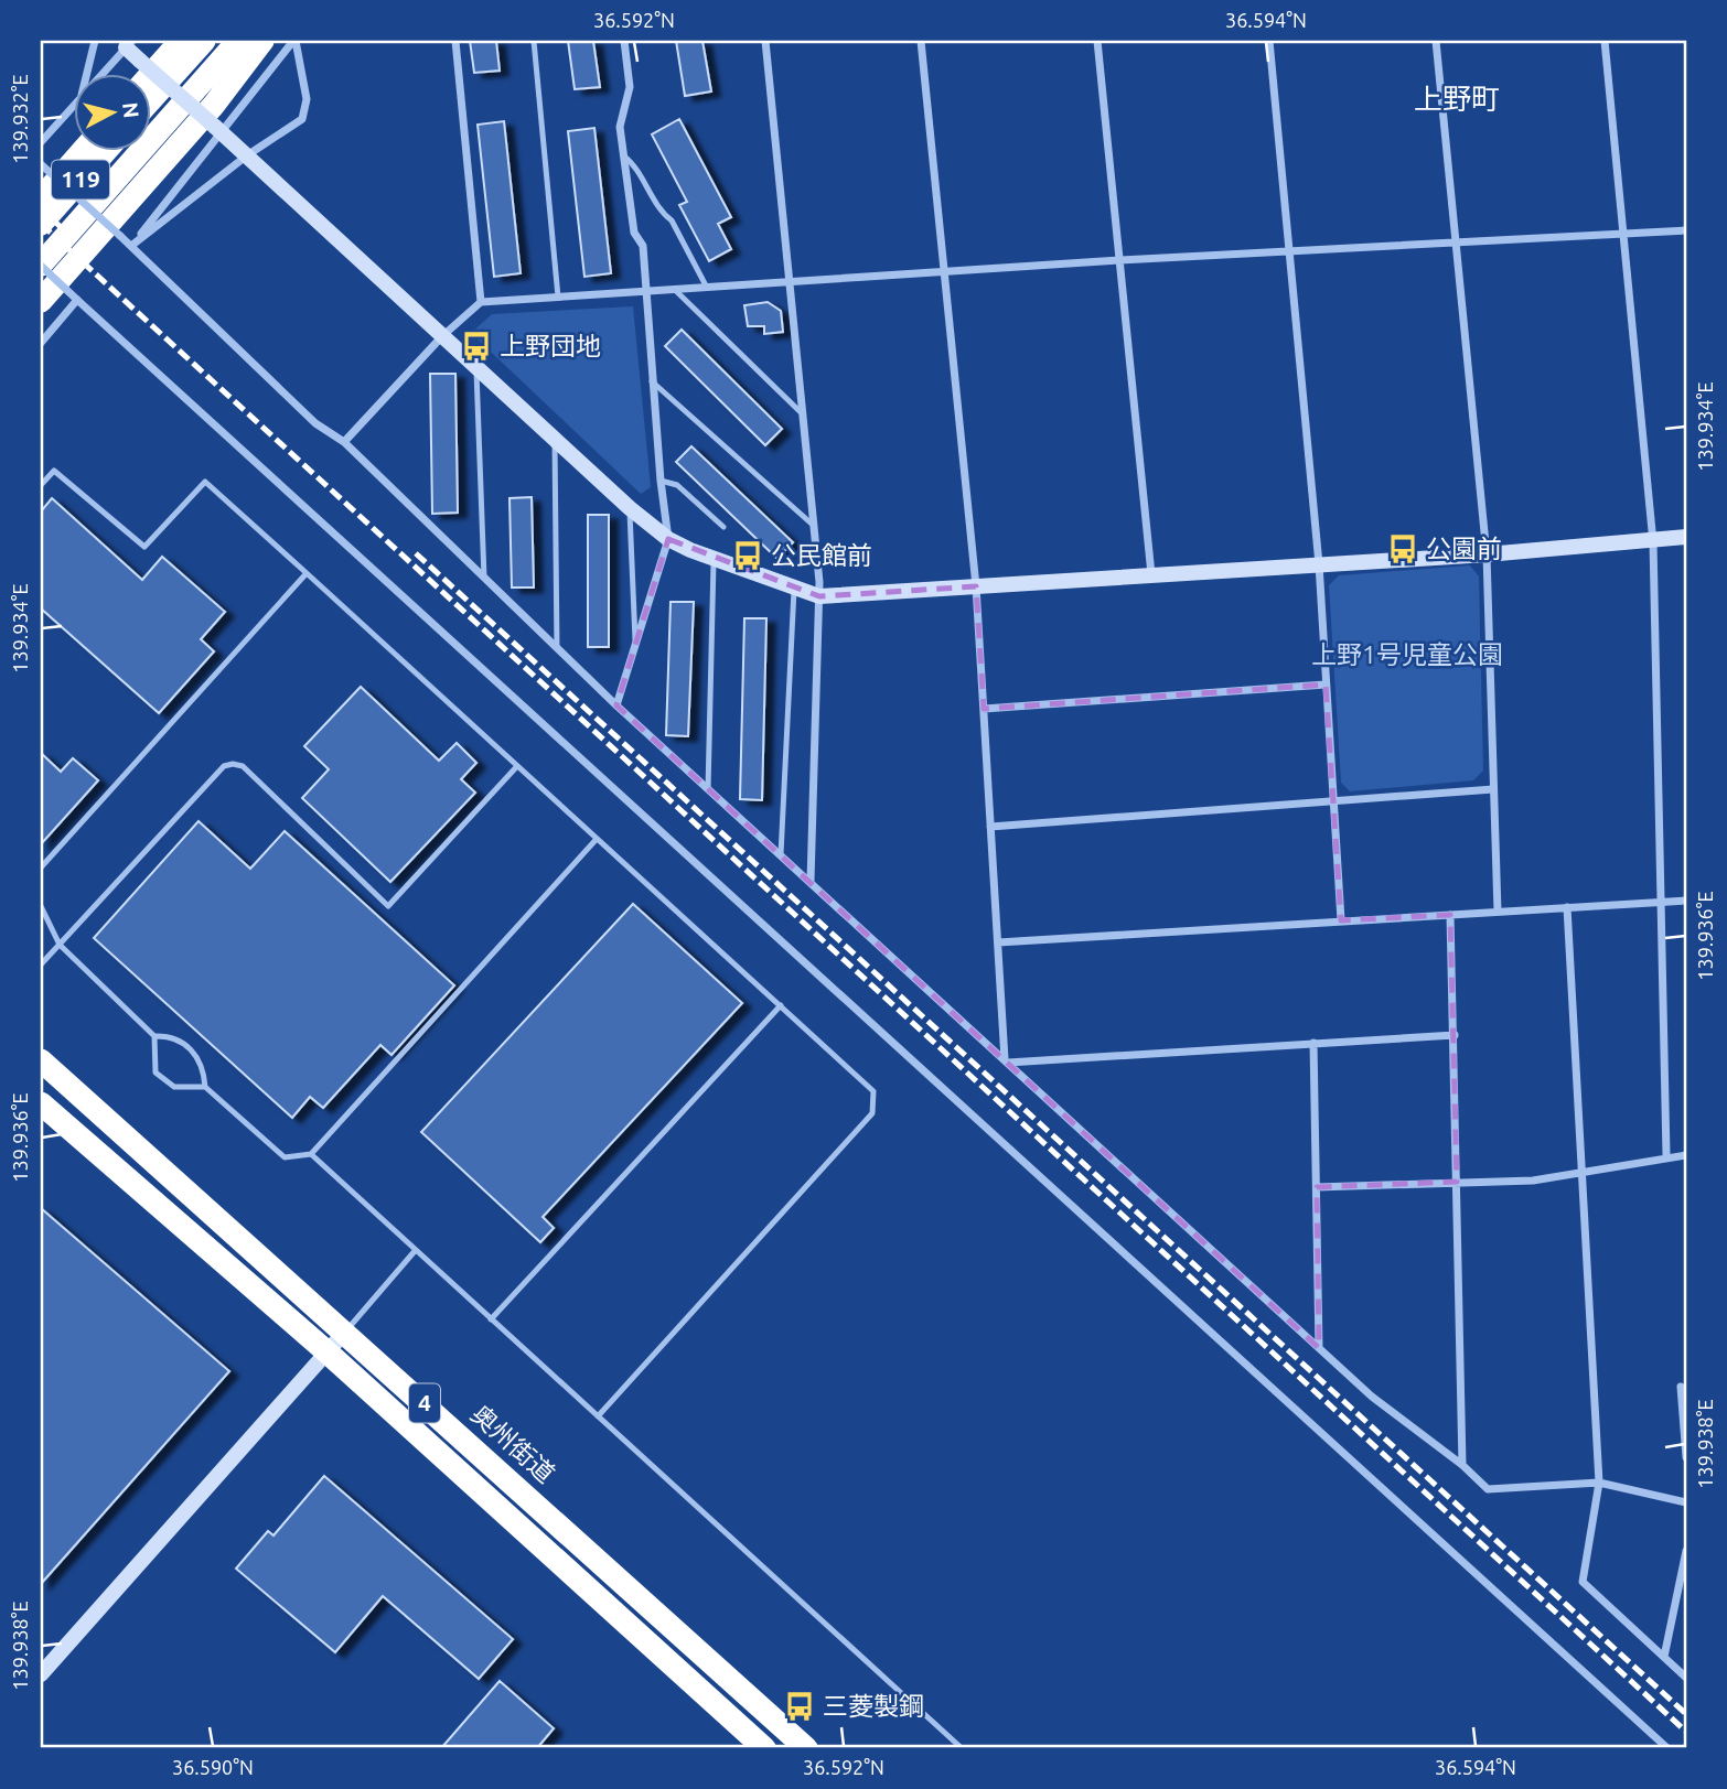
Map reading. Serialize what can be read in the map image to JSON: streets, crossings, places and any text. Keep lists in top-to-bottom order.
{
  "streets": {
    "highway": ["119", "4", "奥州街道"]
  },
  "districts": ["上野町"],
  "parks": ["上野1号児童公園"],
  "places": {
    "bus stop": [
      "上野団地",
      "公園前",
      "公民館前",
      "三菱製鋼"
    ]
  },
  "north": "right",
  "coordinates": [
    "36.592°N",
    "36.594°N",
    "139.932°E",
    "139.934°E",
    "139.936°E",
    "139.938°E",
    "36.590°N"
  ]
}
